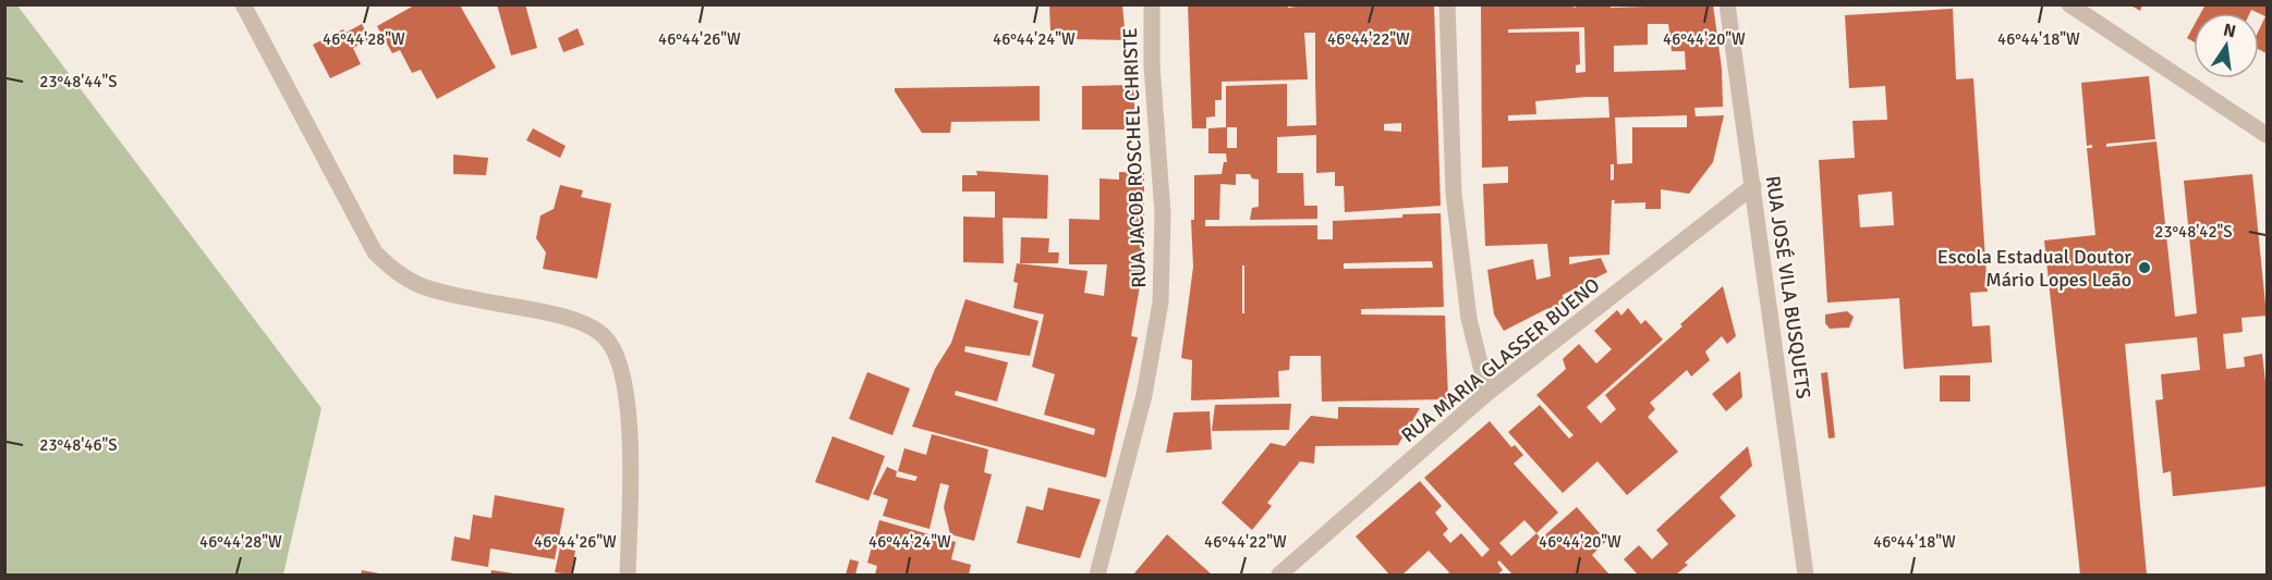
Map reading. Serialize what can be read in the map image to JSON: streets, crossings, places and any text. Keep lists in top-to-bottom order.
{
  "streets": {
    "street": ["RUA JACOB ROSCHEL CHRISTE", "RUA JOSÉ VILA BUSQUETS", "RUA MARIA GLASSER BUENO"]
  },
  "crossings": [
    ["RUA JOSÉ VILA BUSQUETS", "RUA MARIA GLASSER BUENO"]
  ],
  "places": ["Escola Estadual Doutor Mário Lopes Leão"],
  "north": "top",
  "coordinates": [
    "46°44'28\"W",
    "46°44'26\"W",
    "46°44'24\"W",
    "46°44'22\"W",
    "46°44'20\"W",
    "46°44'18\"W",
    "23°48'44\"S",
    "23°48'42\"S",
    "23°48'46\"S"
  ]
}
